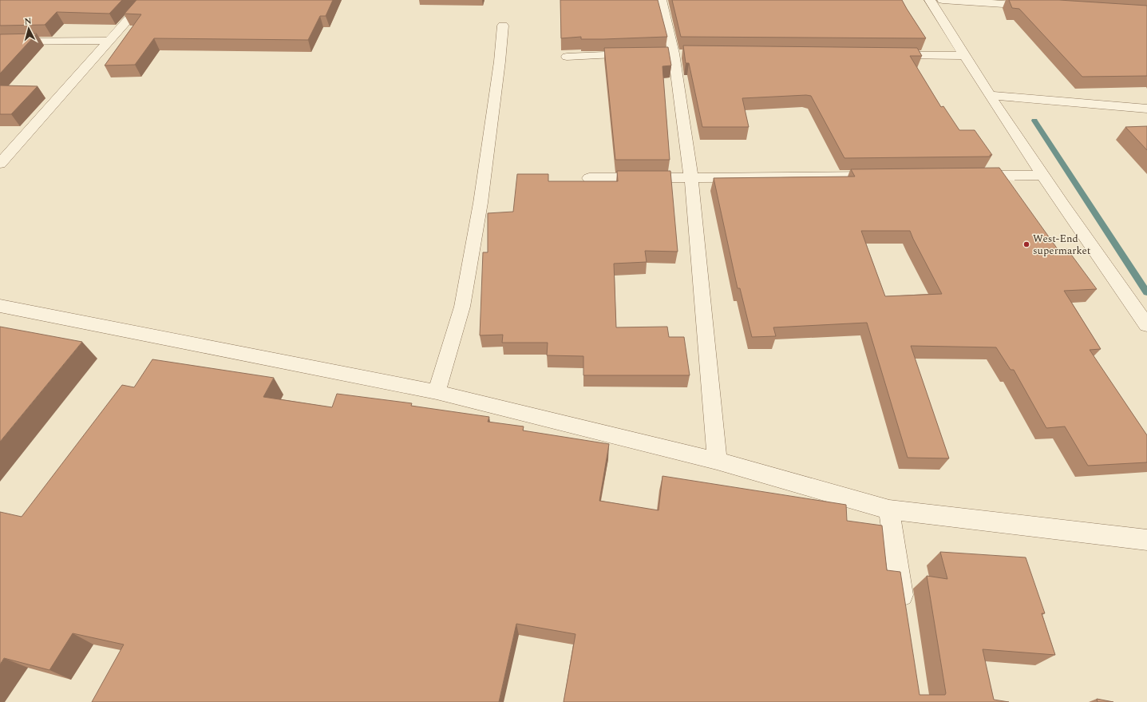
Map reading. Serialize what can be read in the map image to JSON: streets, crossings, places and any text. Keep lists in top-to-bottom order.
{
  "places": ["West-End supermarket"],
  "north": "top"
}
